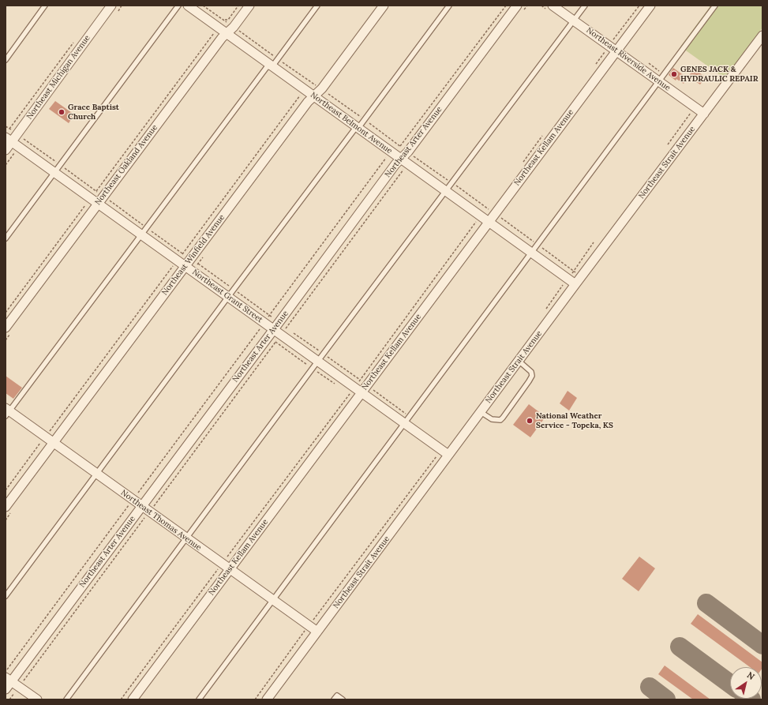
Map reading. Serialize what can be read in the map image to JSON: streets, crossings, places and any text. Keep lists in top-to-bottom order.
{
  "streets": {
    "street": [
      "Northeast Riverside Avenue",
      "Northeast Michigan Avenue",
      "Northeast Belmont Avenue",
      "Northeast Arter Avenue",
      "Northeast Kellam Avenue",
      "Northeast Strait Avenue",
      "Northeast Oakland Avenue",
      "Northeast Winfield Avenue",
      "Northeast Grant Street",
      "Northeast Thomas Avenue"
    ]
  },
  "crossings": [
    ["Northeast Riverside Avenue", "Northeast Kellam Avenue"],
    ["Northeast Riverside Avenue", "Northeast Strait Avenue"],
    ["Northeast Michigan Avenue", "Northeast Grant Street"],
    ["Northeast Belmont Avenue", "Northeast Arter Avenue"],
    ["Northeast Belmont Avenue", "Northeast Kellam Avenue"],
    ["Northeast Belmont Avenue", "Northeast Strait Avenue"],
    ["Northeast Belmont Avenue", "Northeast Oakland Avenue"],
    ["Northeast Belmont Avenue", "Northeast Winfield Avenue"],
    ["Northeast Arter Avenue", "Northeast Grant Street"],
    ["Northeast Arter Avenue", "Northeast Thomas Avenue"],
    ["Northeast Kellam Avenue", "Northeast Grant Street"],
    ["Northeast Kellam Avenue", "Northeast Thomas Avenue"],
    ["Northeast Strait Avenue", "Northeast Grant Street"],
    ["Northeast Strait Avenue", "Northeast Thomas Avenue"],
    ["Northeast Oakland Avenue", "Northeast Grant Street"],
    ["Northeast Winfield Avenue", "Northeast Grant Street"],
    ["Northeast Winfield Avenue", "Northeast Thomas Avenue"]
  ],
  "places": ["GENES JACK & HYDRAULIC REPAIR", "Grace Baptist Church", "National Weather Service - Topeka, KS"],
  "north": "top right"
}
